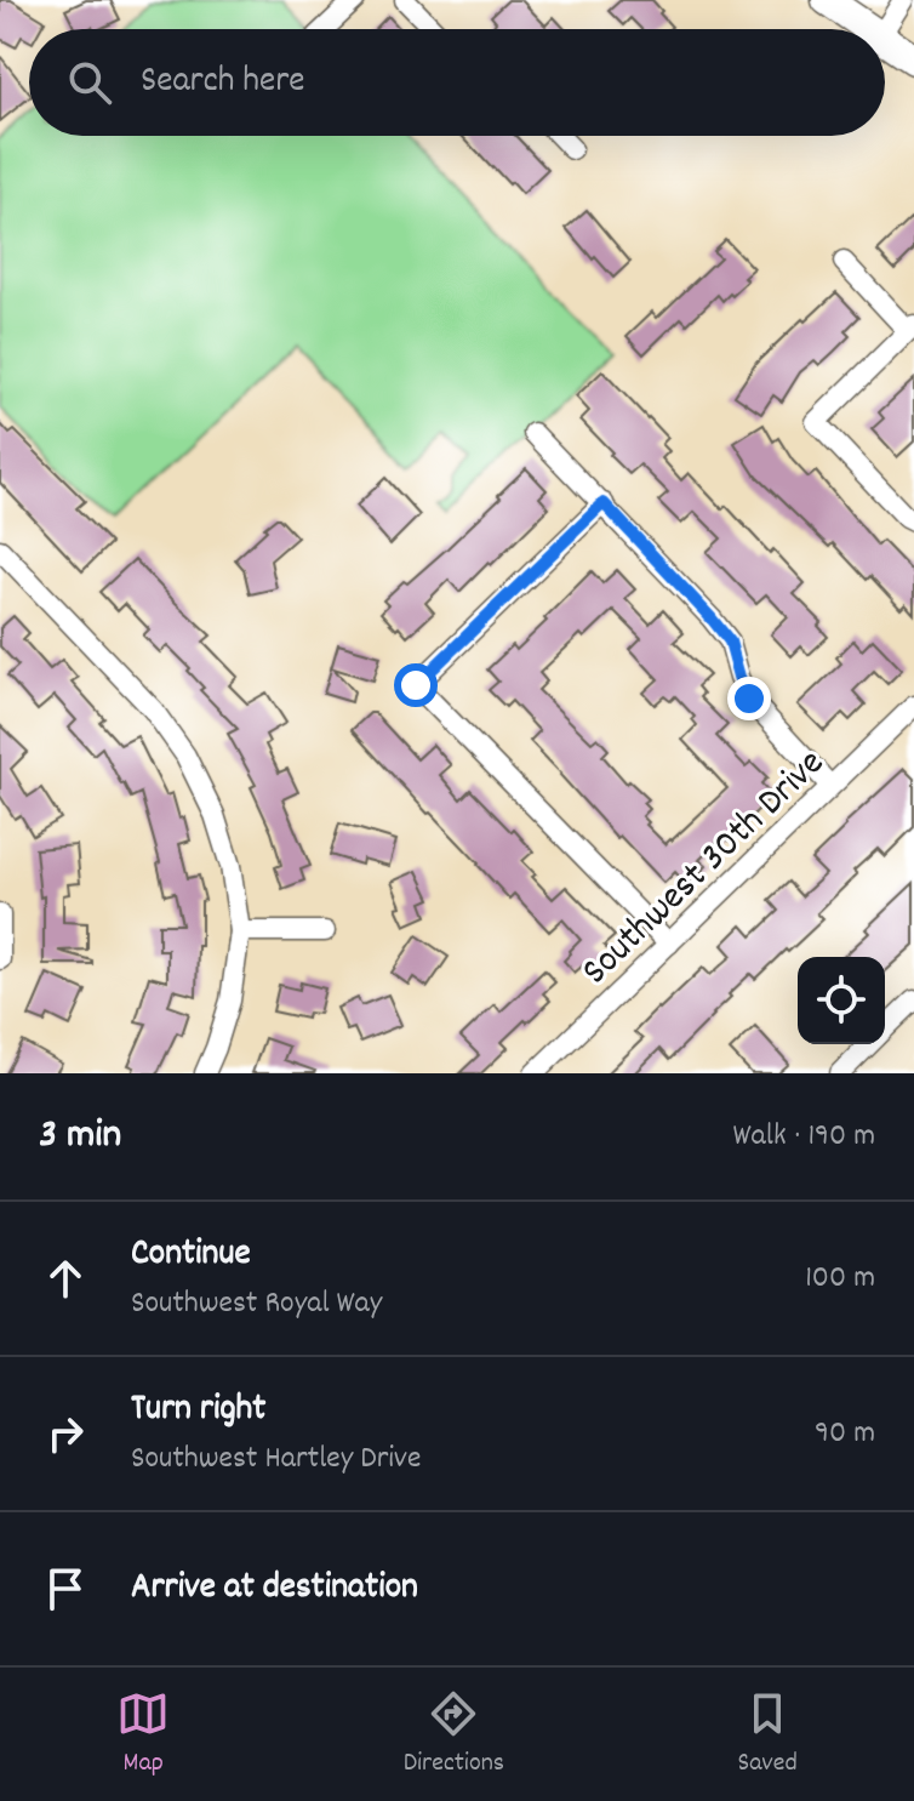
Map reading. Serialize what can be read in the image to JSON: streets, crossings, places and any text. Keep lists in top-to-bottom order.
{
  "streets": {
    "street": ["Southwest 30th Drive"]
  },
  "page": {
    "search": "Search here",
    "heading": ["3 min", "Walk · 190 m"],
    "list": [
      ["Continue", "Southwest Royal Way", "100 m"],
      ["Turn right", "Southwest Hartley Drive", "90 m"],
      "Arrive at destination"
    ],
    "nav": ["Map", "Directions", "Saved"]
  }
}
